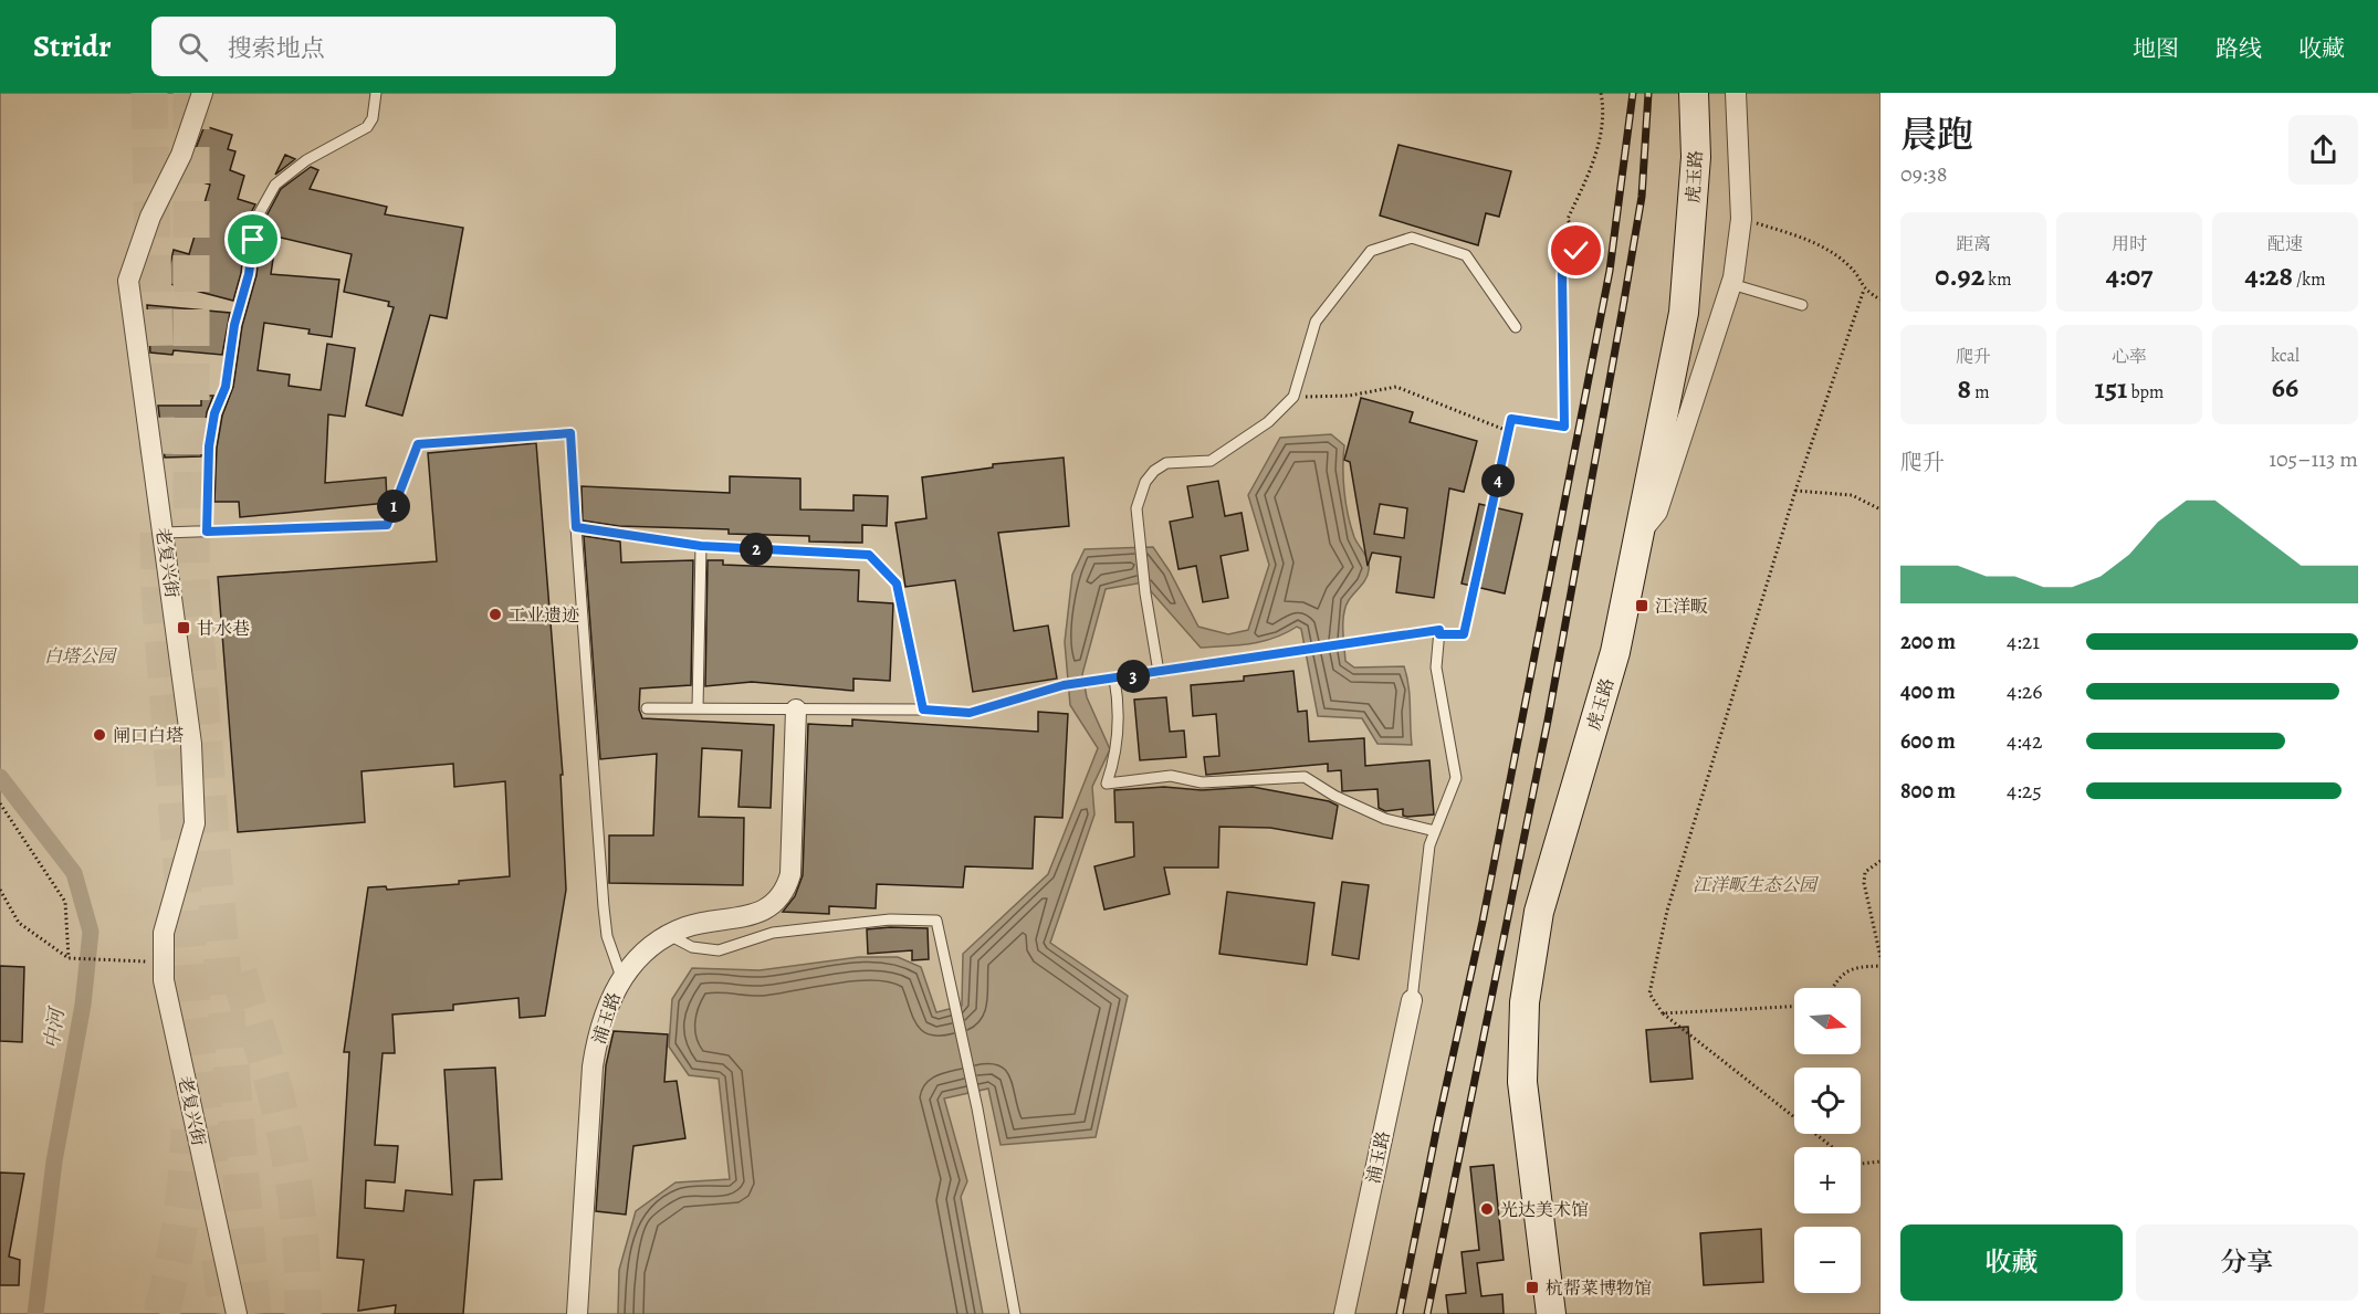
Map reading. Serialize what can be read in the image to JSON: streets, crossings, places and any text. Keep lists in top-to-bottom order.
{
  "streets": {
    "street": ["虎玉路", "老复兴街", "浦玉路"]
  },
  "water": ["中河"],
  "parks": ["白塔公园", "江洋畈生态公园"],
  "places": {
    "transit": ["江洋畈", "甘水巷", "杭帮菜博物馆"],
    "other": ["工业遗迹", "闸口白塔", "光达美术馆"]
  },
  "north": "right",
  "page": {
    "header": "Stridr",
    "search": "搜索地点",
    "nav": ["地图", "路线", "收藏"],
    "heading": ["晨跑", "09:38"],
    "stats": [
      ["距离", "0.92 km"],
      ["用时", "4:07"],
      ["配速", "4:28 /km"],
      ["爬升", "8 m"],
      ["心率", "151 bpm"],
      ["kcal", "66"]
    ],
    "chart": ["爬升", "105–113 m"],
    "pins": [
      "4",
      "1",
      "2",
      "3"
    ],
    "list": [
      {
        "name": "200 m",
        "note": "4:21"
      },
      {
        "name": "400 m",
        "note": "4:26"
      },
      {
        "name": "600 m",
        "note": "4:42"
      },
      {
        "name": "800 m",
        "note": "4:25"
      }
    ],
    "map_buttons": ["+", "−"],
    "buttons": ["收藏", "分享"]
  }
}
